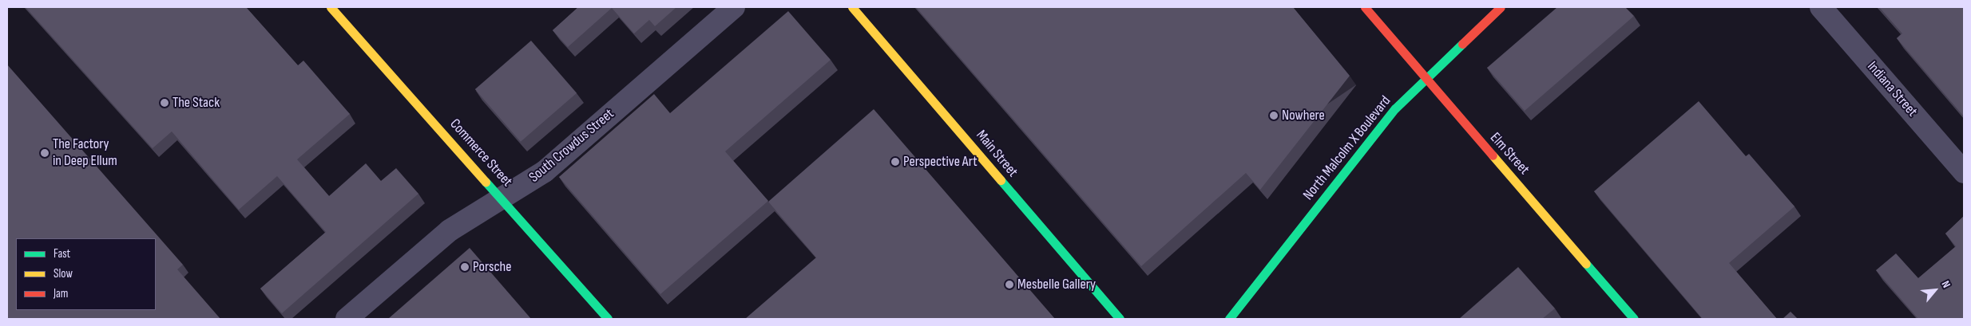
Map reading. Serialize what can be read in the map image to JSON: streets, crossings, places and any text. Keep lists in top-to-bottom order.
{
  "streets": {
    "main road": [
      "North Malcolm X Boulevard",
      "Commerce Street",
      "Main Street",
      "Elm Street"
    ],
    "street": ["Indiana Street", "South Crowdus Street"]
  },
  "crossings": [
    ["South Crowdus Street", "Commerce Street"],
    ["North Malcolm X Boulevard", "Elm Street"]
  ],
  "places": [
    "The Stack",
    "Nowhere",
    "The Factory in Deep Ellum",
    "Perspective Art",
    "Porsche",
    "Mesbelle Gallery"
  ],
  "legend": ["Fast", "Slow", "Jam"],
  "north": "top right"
}
